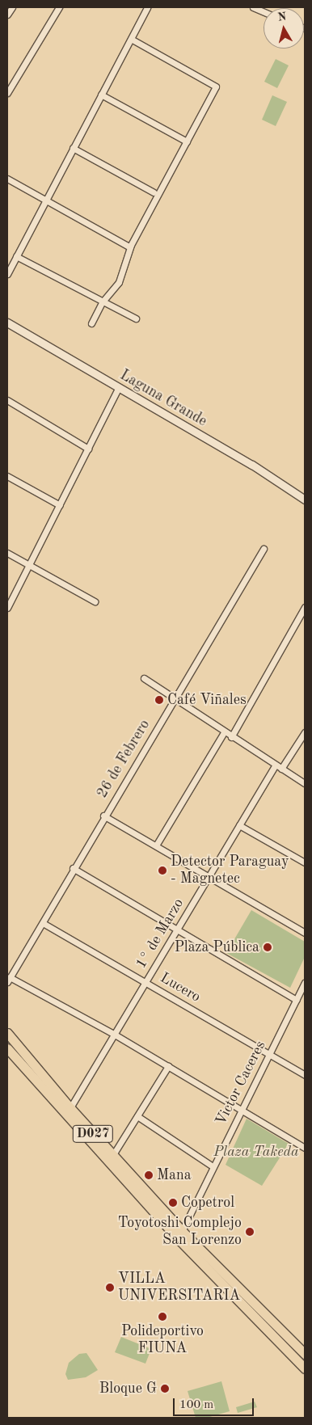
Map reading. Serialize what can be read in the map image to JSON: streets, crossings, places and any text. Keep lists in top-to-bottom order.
{
  "streets": {
    "highway": ["D027"],
    "main road": ["Laguna Grande"],
    "street": [
      "26 de Febrero",
      "1° de Marzo",
      "Lucero",
      "Victor Caceres"
    ]
  },
  "crossings": [
    ["26 de Febrero", "Lucero"],
    ["1° de Marzo", "Lucero"],
    ["1° de Marzo", "D027"],
    ["Lucero", "Victor Caceres"],
    ["Victor Caceres", "D027"]
  ],
  "parks": ["Plaza Takeda"],
  "places": [
    "Café Viñales",
    "Detector Paraguay - Magnetec",
    "Plaza Pública",
    "Mana",
    "Copetrol",
    "Toyotoshi Complejo San Lorenzo",
    "VILLA UNIVERSITARIA",
    "Polideportivo FIUNA",
    "Bloque G"
  ],
  "scale_bar": "100 m",
  "north": "top"
}
